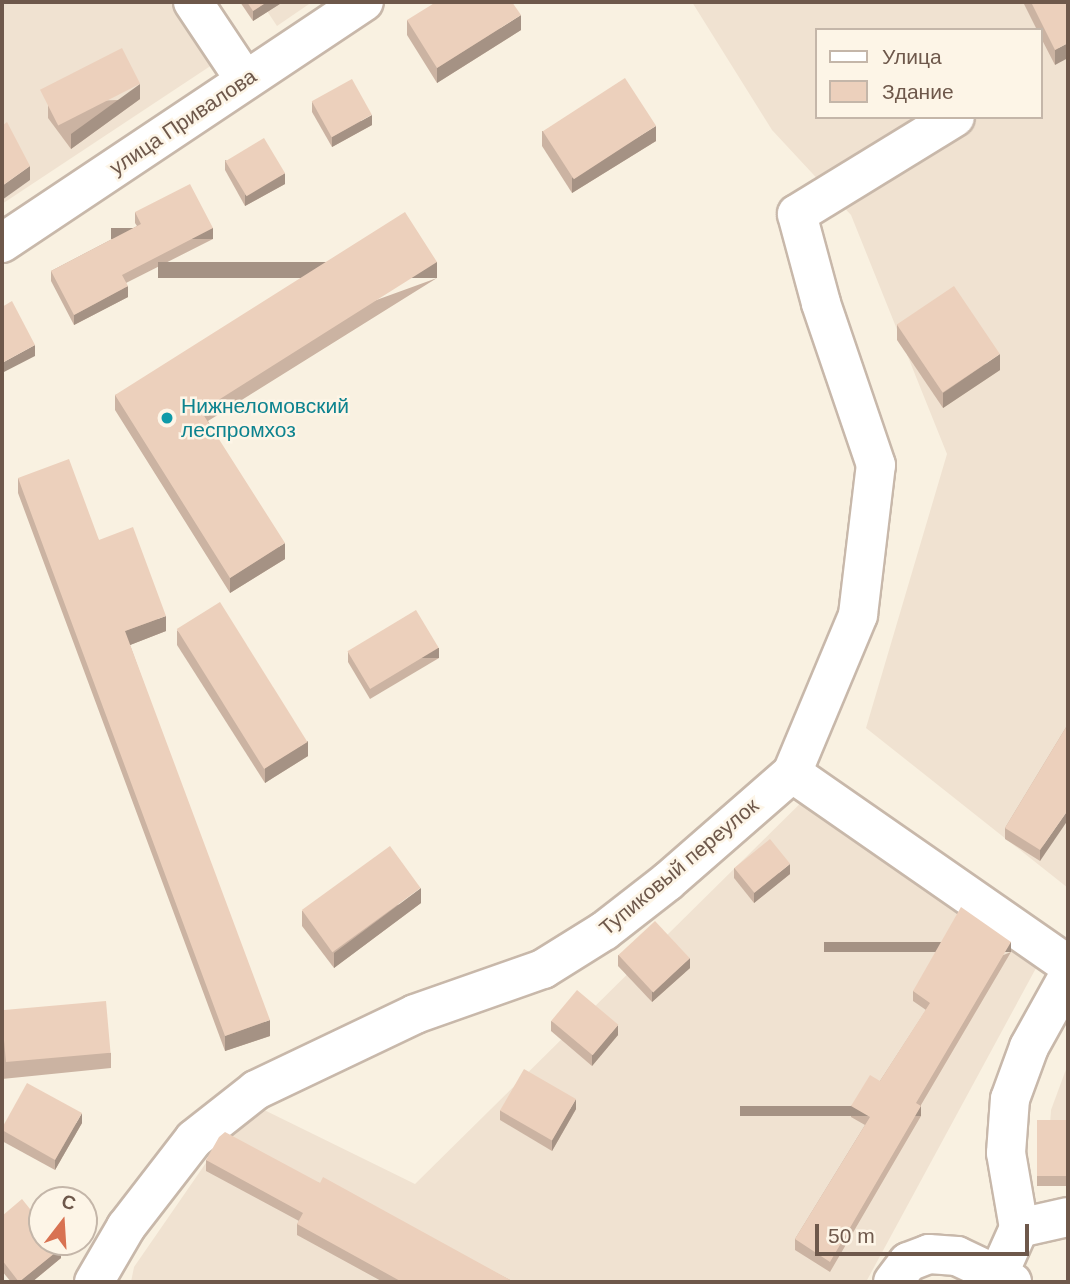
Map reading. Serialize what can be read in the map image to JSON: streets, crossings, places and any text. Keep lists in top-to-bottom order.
{
  "streets": {
    "street": ["улица Привалова", "Тупиковый переулок"]
  },
  "places": ["Нижнеломовский леспромхоз"],
  "legend": ["Улица", "Здание"],
  "scale_bar": "50 m",
  "north": "top"
}
